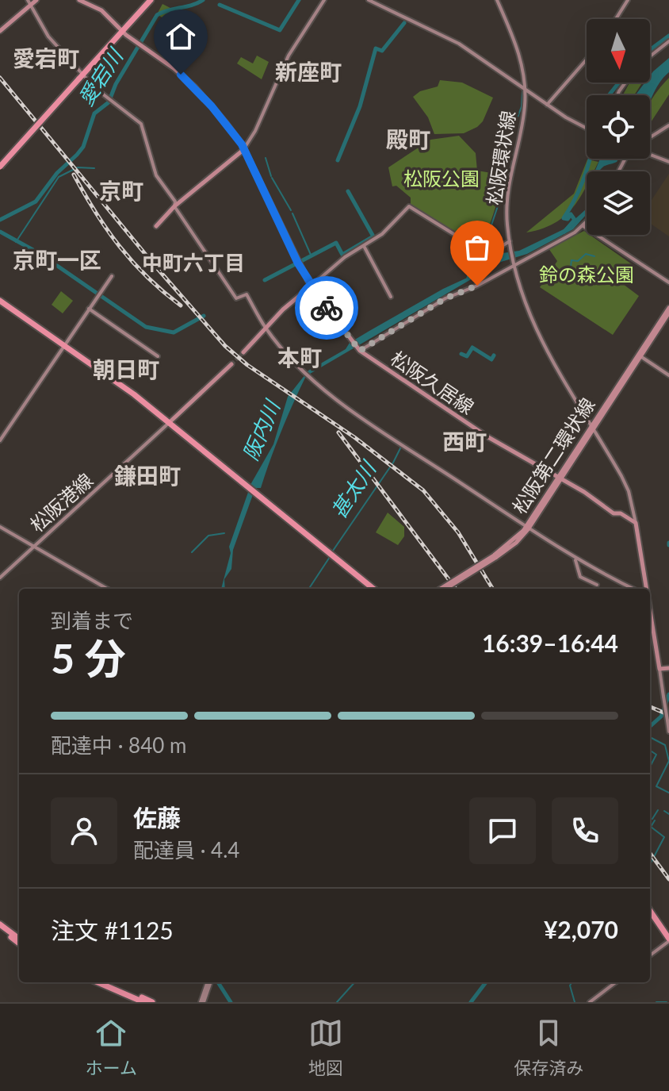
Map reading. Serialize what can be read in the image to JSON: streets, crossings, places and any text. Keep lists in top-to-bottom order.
{
  "streets": {
    "main road": ["松阪久居線", "松阪第二環状線"],
    "street": ["松阪環状線", "松阪港線"]
  },
  "crossings": [
    ["松阪環状線", "松阪久居線"],
    ["松阪環状線", "松阪第二環状線"],
    ["松阪久居線", "松阪第二環状線"]
  ],
  "districts": [
    "愛宕町",
    "新座町",
    "殿町",
    "京町",
    "京町一区",
    "中町六丁目",
    "本町",
    "朝日町",
    "西町",
    "鎌田町"
  ],
  "water": ["愛宕川", "阪内川", "甚太川"],
  "parks": ["松阪公園", "鈴の森公園"],
  "north": "bottom",
  "page": {
    "heading": ["5 分", "到着まで", "16:39–16:44"],
    "panel": [
      "佐藤",
      "配達員 · 4.4",
      "注文 #1125",
      "¥2,070"
    ],
    "bar": "配達中 · 840 m",
    "tabs": ["ホーム", "地図", "保存済み"]
  }
}
